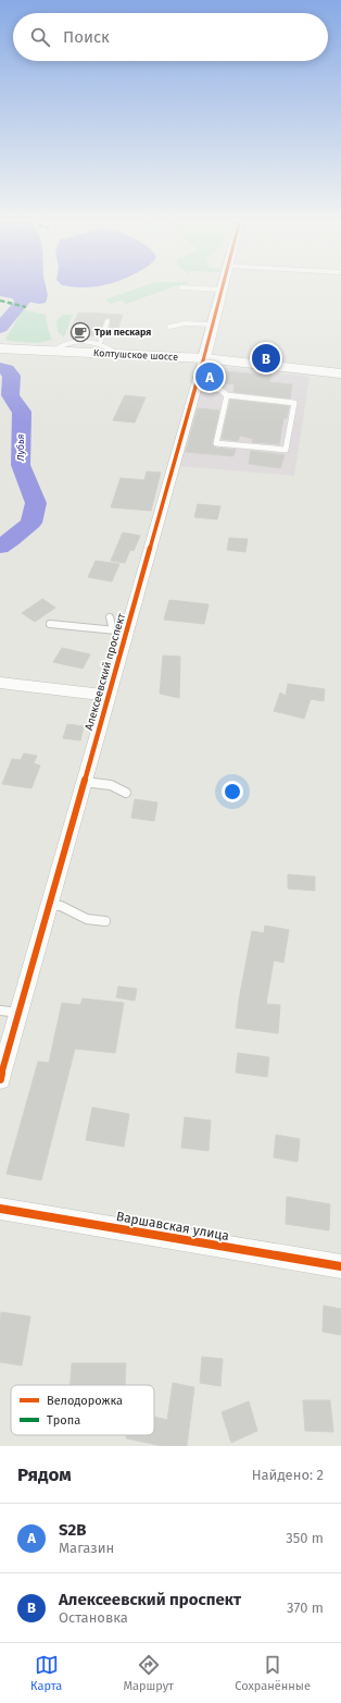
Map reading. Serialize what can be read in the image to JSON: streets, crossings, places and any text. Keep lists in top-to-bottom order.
{
  "streets": {
    "main road": ["Колтушское шоссе"],
    "street": ["Алексеевский проспект", "Варшавская улица"]
  },
  "crossings": [
    ["Колтушское шоссе", "Алексеевский проспект"]
  ],
  "water": ["Лубья"],
  "places": {
    "cafe": ["Три пескаря"]
  },
  "legend": ["Велодорожка", "Тропа"],
  "page": {
    "search": "Поиск",
    "pins": ["B", "A"],
    "heading": ["Рядом", "Найдено: 2"],
    "list": [
      {
        "mark": "A",
        "name": "S2B",
        "note": "Магазин",
        "value": "350 m"
      },
      {
        "mark": "B",
        "name": "Алексеевский проспект",
        "note": "Остановка",
        "value": "370 m"
      }
    ],
    "nav": ["Карта", "Маршрут", "Сохранённые"]
  }
}
